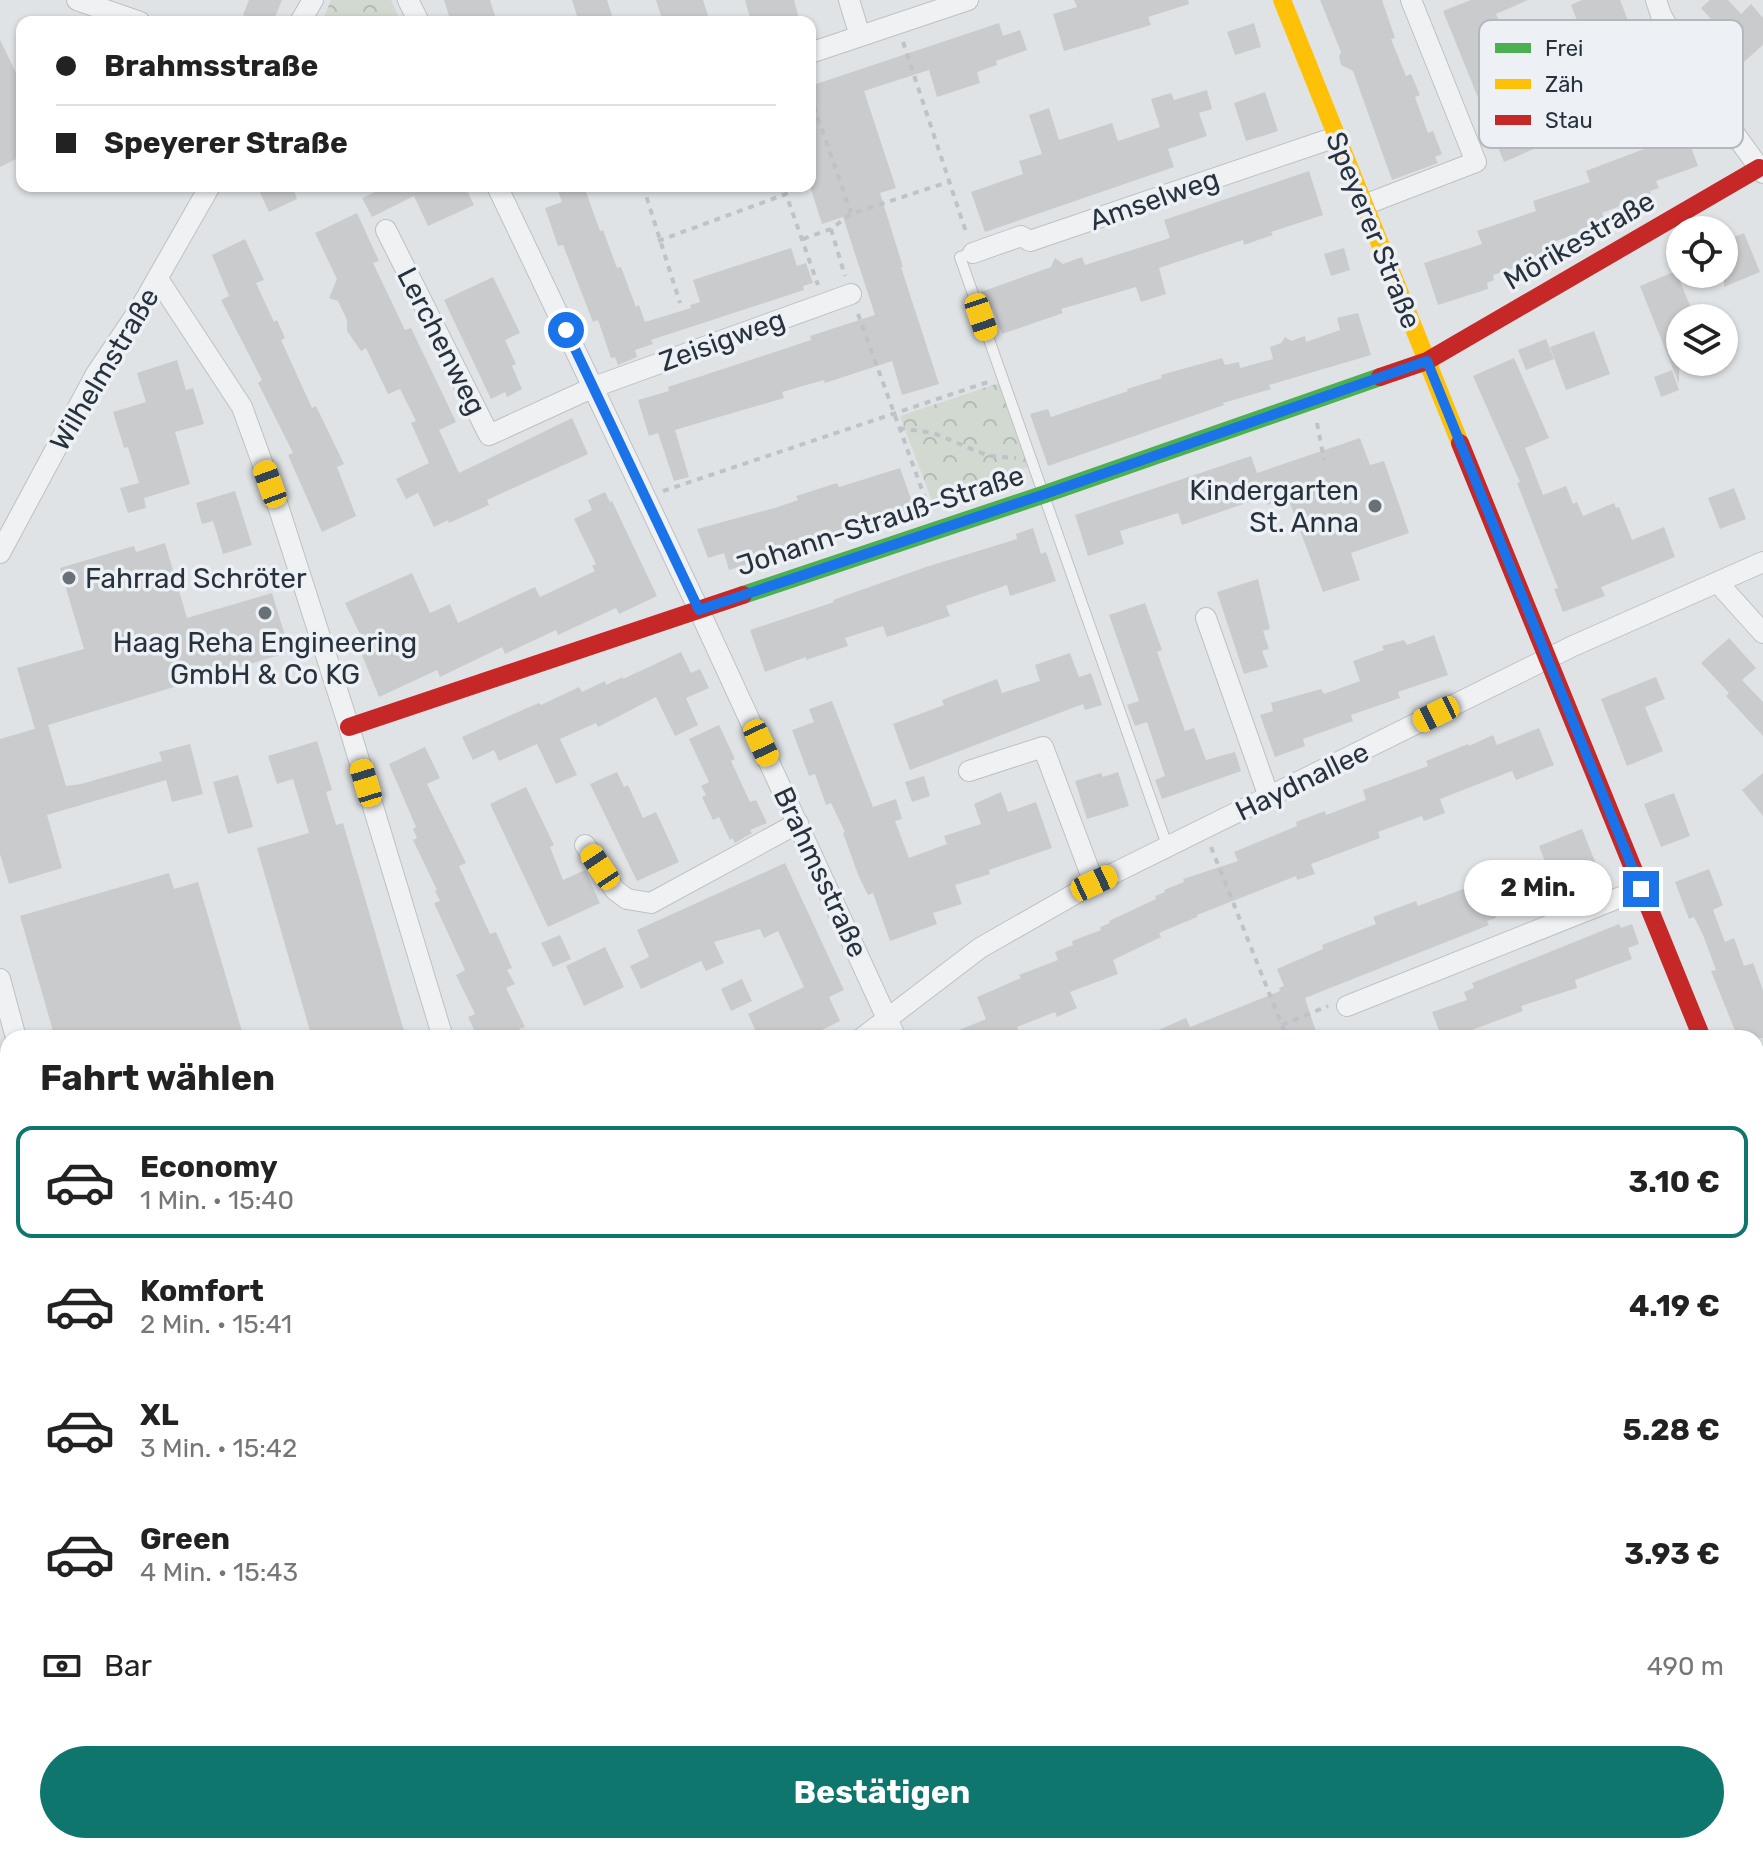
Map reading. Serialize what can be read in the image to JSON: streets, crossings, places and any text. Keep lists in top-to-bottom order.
{
  "streets": {
    "street": [
      "Amselweg",
      "Speyerer Straße",
      "Mörikestraße",
      "Zeisigweg",
      "Lerchenweg",
      "Wilhelmstraße",
      "Johann-Strauß-Straße",
      "Haydnallee",
      "Brahmsstraße"
    ]
  },
  "crossings": [
    ["Amselweg", "Speyerer Straße"],
    ["Speyerer Straße", "Mörikestraße"],
    ["Speyerer Straße", "Johann-Strauß-Straße"],
    ["Speyerer Straße", "Haydnallee"],
    ["Mörikestraße", "Johann-Strauß-Straße"],
    ["Zeisigweg", "Lerchenweg"],
    ["Zeisigweg", "Brahmsstraße"],
    ["Lerchenweg", "Brahmsstraße"],
    ["Johann-Strauß-Straße", "Brahmsstraße"],
    ["Haydnallee", "Brahmsstraße"]
  ],
  "places": ["Kindergarten St. Anna", "Fahrrad Schröter", "Haag Reha Engineering GmbH & Co KG"],
  "legend": ["Frei", "Zäh", "Stau"],
  "page": {
    "banner": ["Brahmsstraße", "Speyerer Straße"],
    "bubble": "2 Min.",
    "heading": "Fahrt wählen",
    "list": [
      {
        "name": "Economy",
        "note": "1 Min. · 15:40",
        "value": "3.10 €"
      },
      {
        "name": "Komfort",
        "note": "2 Min. · 15:41",
        "value": "4.19 €"
      },
      {
        "name": "XL",
        "note": "3 Min. · 15:42",
        "value": "5.28 €"
      },
      {
        "name": "Green",
        "note": "4 Min. · 15:43",
        "value": "3.93 €"
      }
    ],
    "pay": ["Bar", "490 m"],
    "buttons": "Bestätigen"
  }
}
